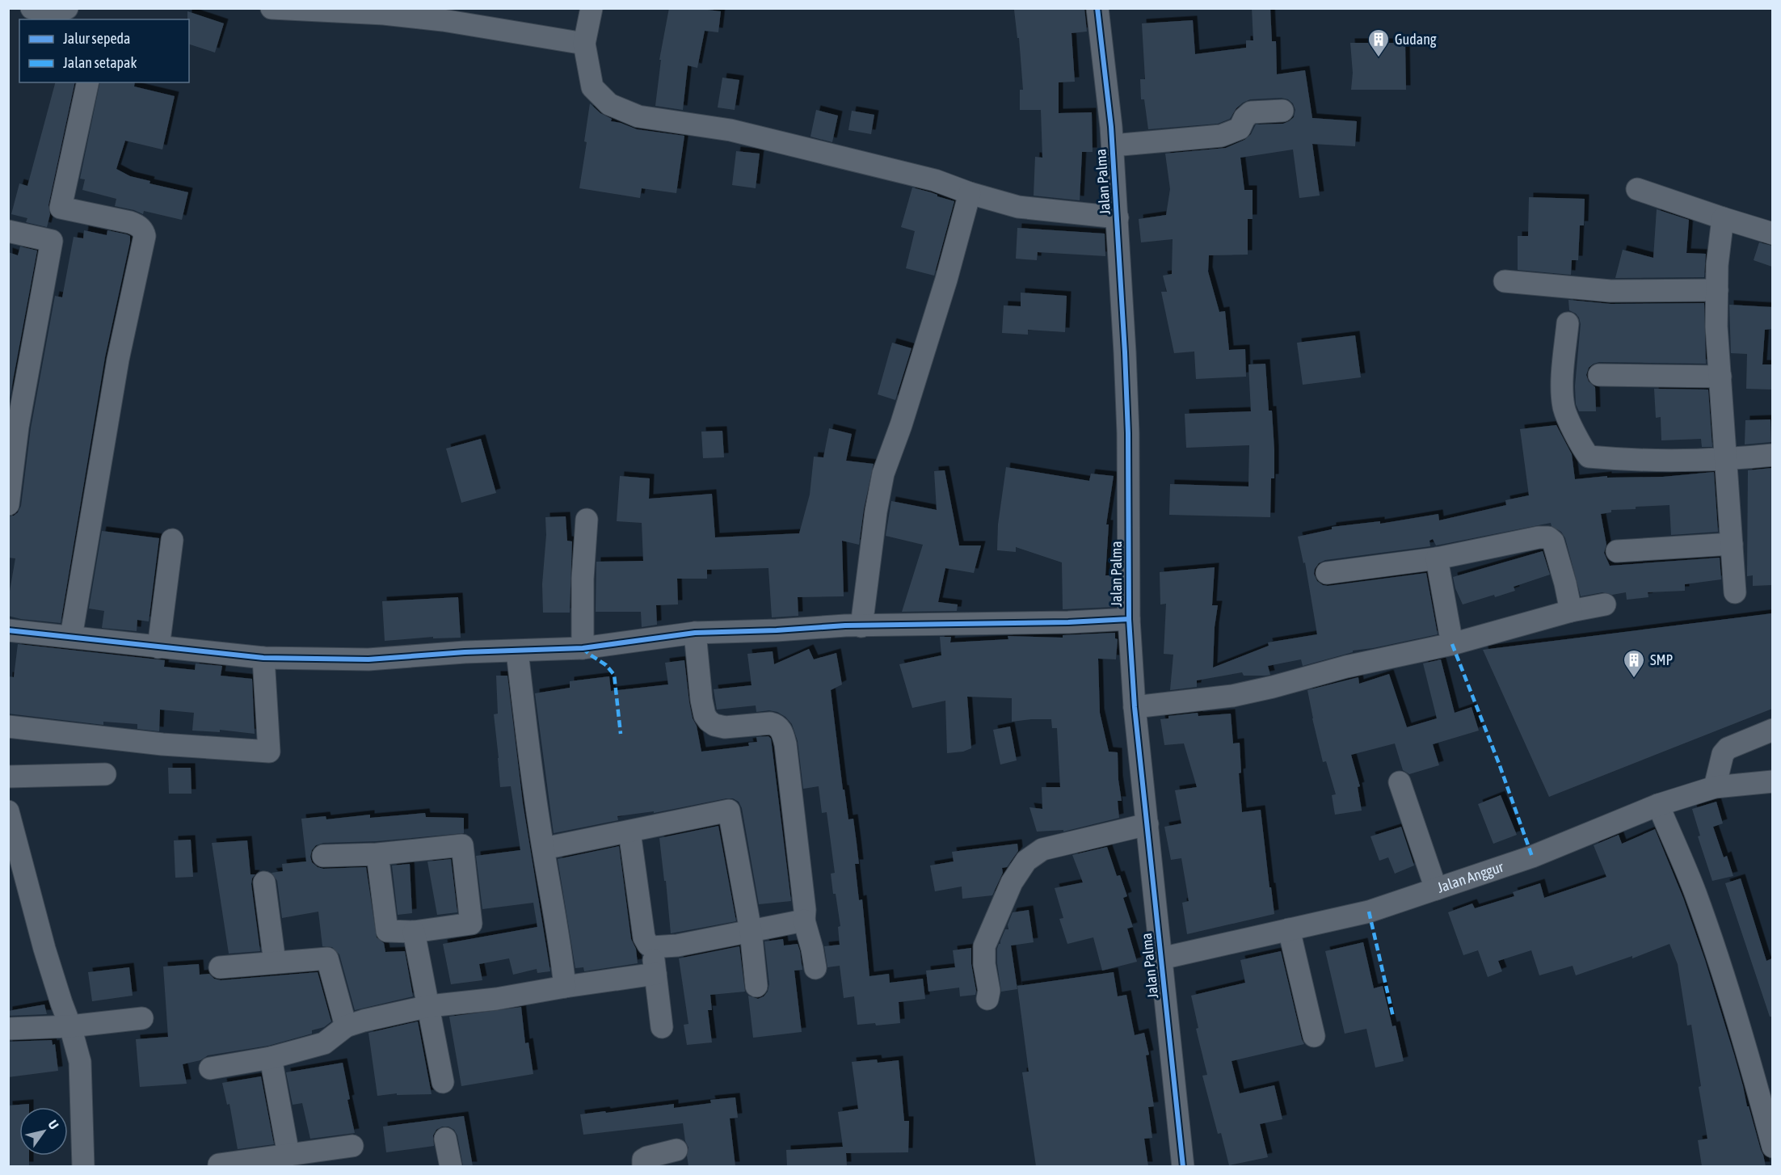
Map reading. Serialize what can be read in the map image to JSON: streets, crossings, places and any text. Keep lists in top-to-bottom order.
{
  "streets": {
    "street": ["Jalan Palma", "Jalan Anggur"]
  },
  "crossings": [
    ["Jalan Palma", "Jalan Anggur"]
  ],
  "places": {
    "building": ["Gudang", "SMP"]
  },
  "legend": ["Jalur sepeda", "Jalan setapak"],
  "north": "top right"
}
